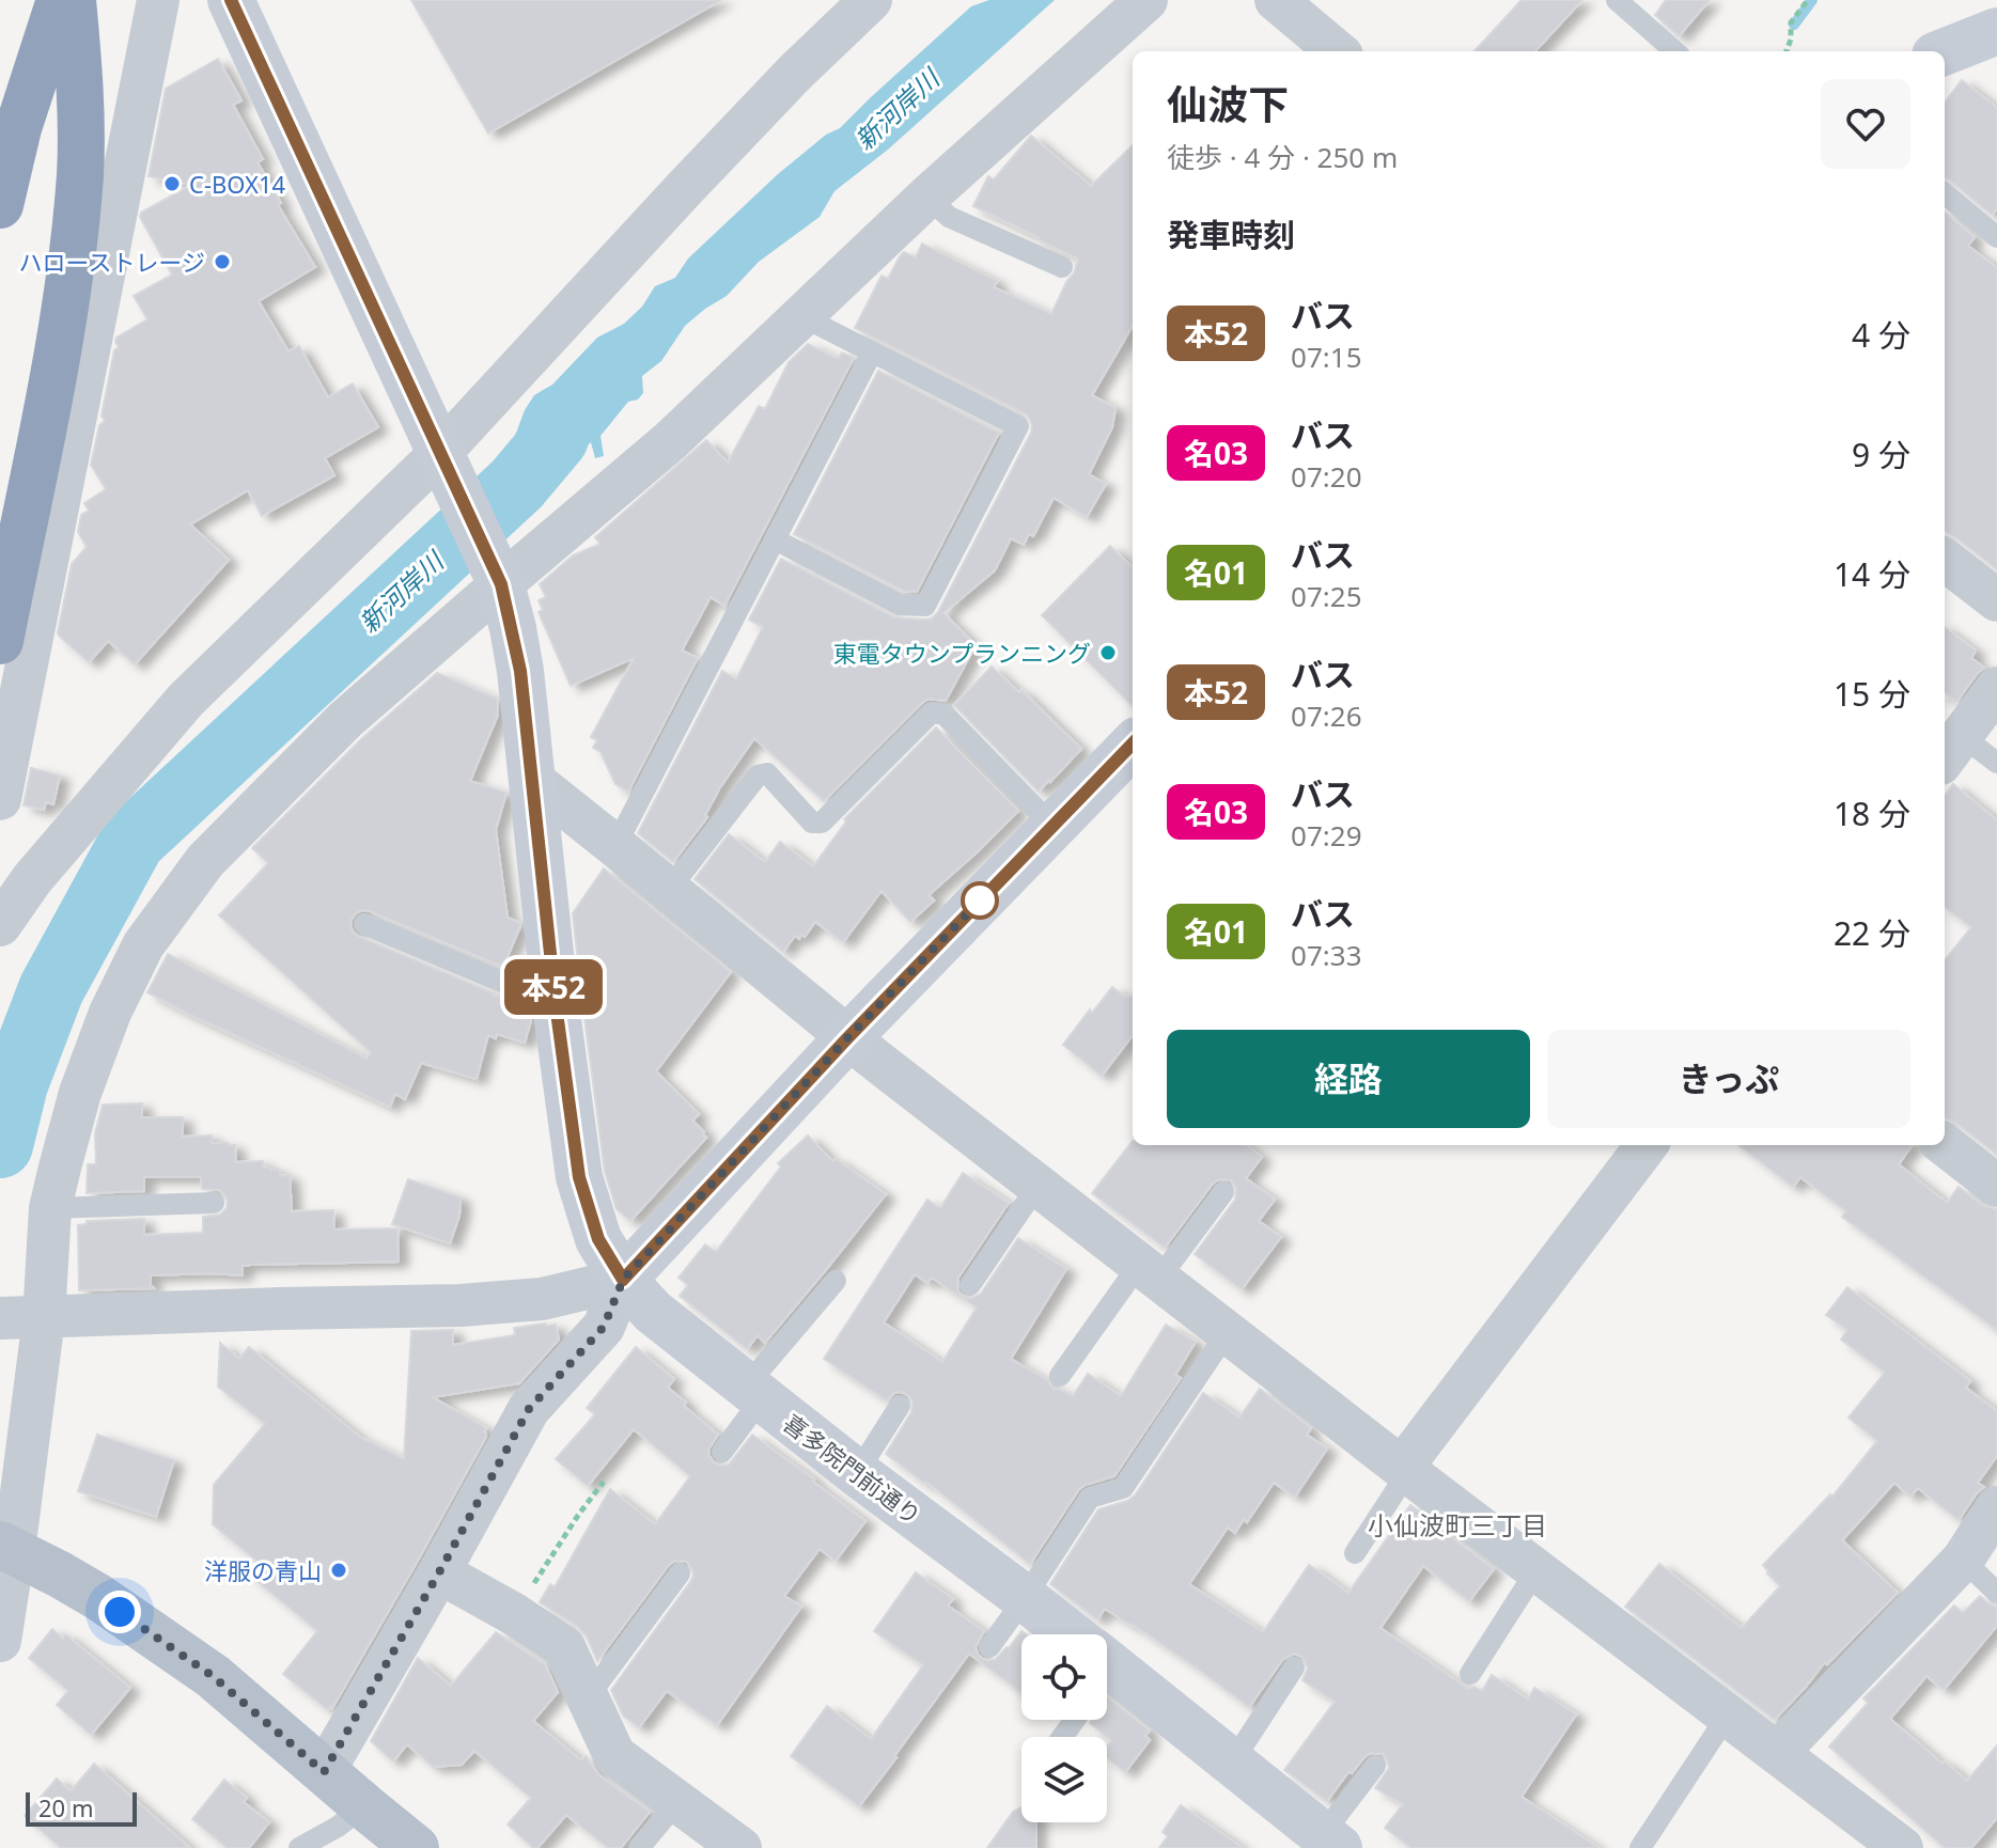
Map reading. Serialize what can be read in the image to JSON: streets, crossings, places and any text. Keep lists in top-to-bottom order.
{
  "streets": {
    "street": ["喜多院門前通り"]
  },
  "districts": ["小仙波町三丁目"],
  "water": ["新河岸川"],
  "places": [
    "C-BOX14",
    "ハローストレージ",
    "東電タウンプランニング",
    "洋服の青山"
  ],
  "lines": ["bus line 本52"],
  "scale_bar": "20 m",
  "page": {
    "on_map": "本52",
    "heading": [
      ["仙波下", "徒歩 · 4 分 · 250 m"],
      "発車時刻"
    ],
    "list": [
      {
        "mark": "本52",
        "name": "バス",
        "note": "07:15",
        "value": "4 分"
      },
      {
        "mark": "名03",
        "name": "バス",
        "note": "07:20",
        "value": "9 分"
      },
      {
        "mark": "名01",
        "name": "バス",
        "note": "07:25",
        "value": "14 分"
      },
      {
        "mark": "本52",
        "name": "バス",
        "note": "07:26",
        "value": "15 分"
      },
      {
        "mark": "名03",
        "name": "バス",
        "note": "07:29",
        "value": "18 分"
      },
      {
        "mark": "名01",
        "name": "バス",
        "note": "07:33",
        "value": "22 分"
      }
    ],
    "buttons": ["経路", "きっぷ"],
    "scale": "20 m"
  }
}
